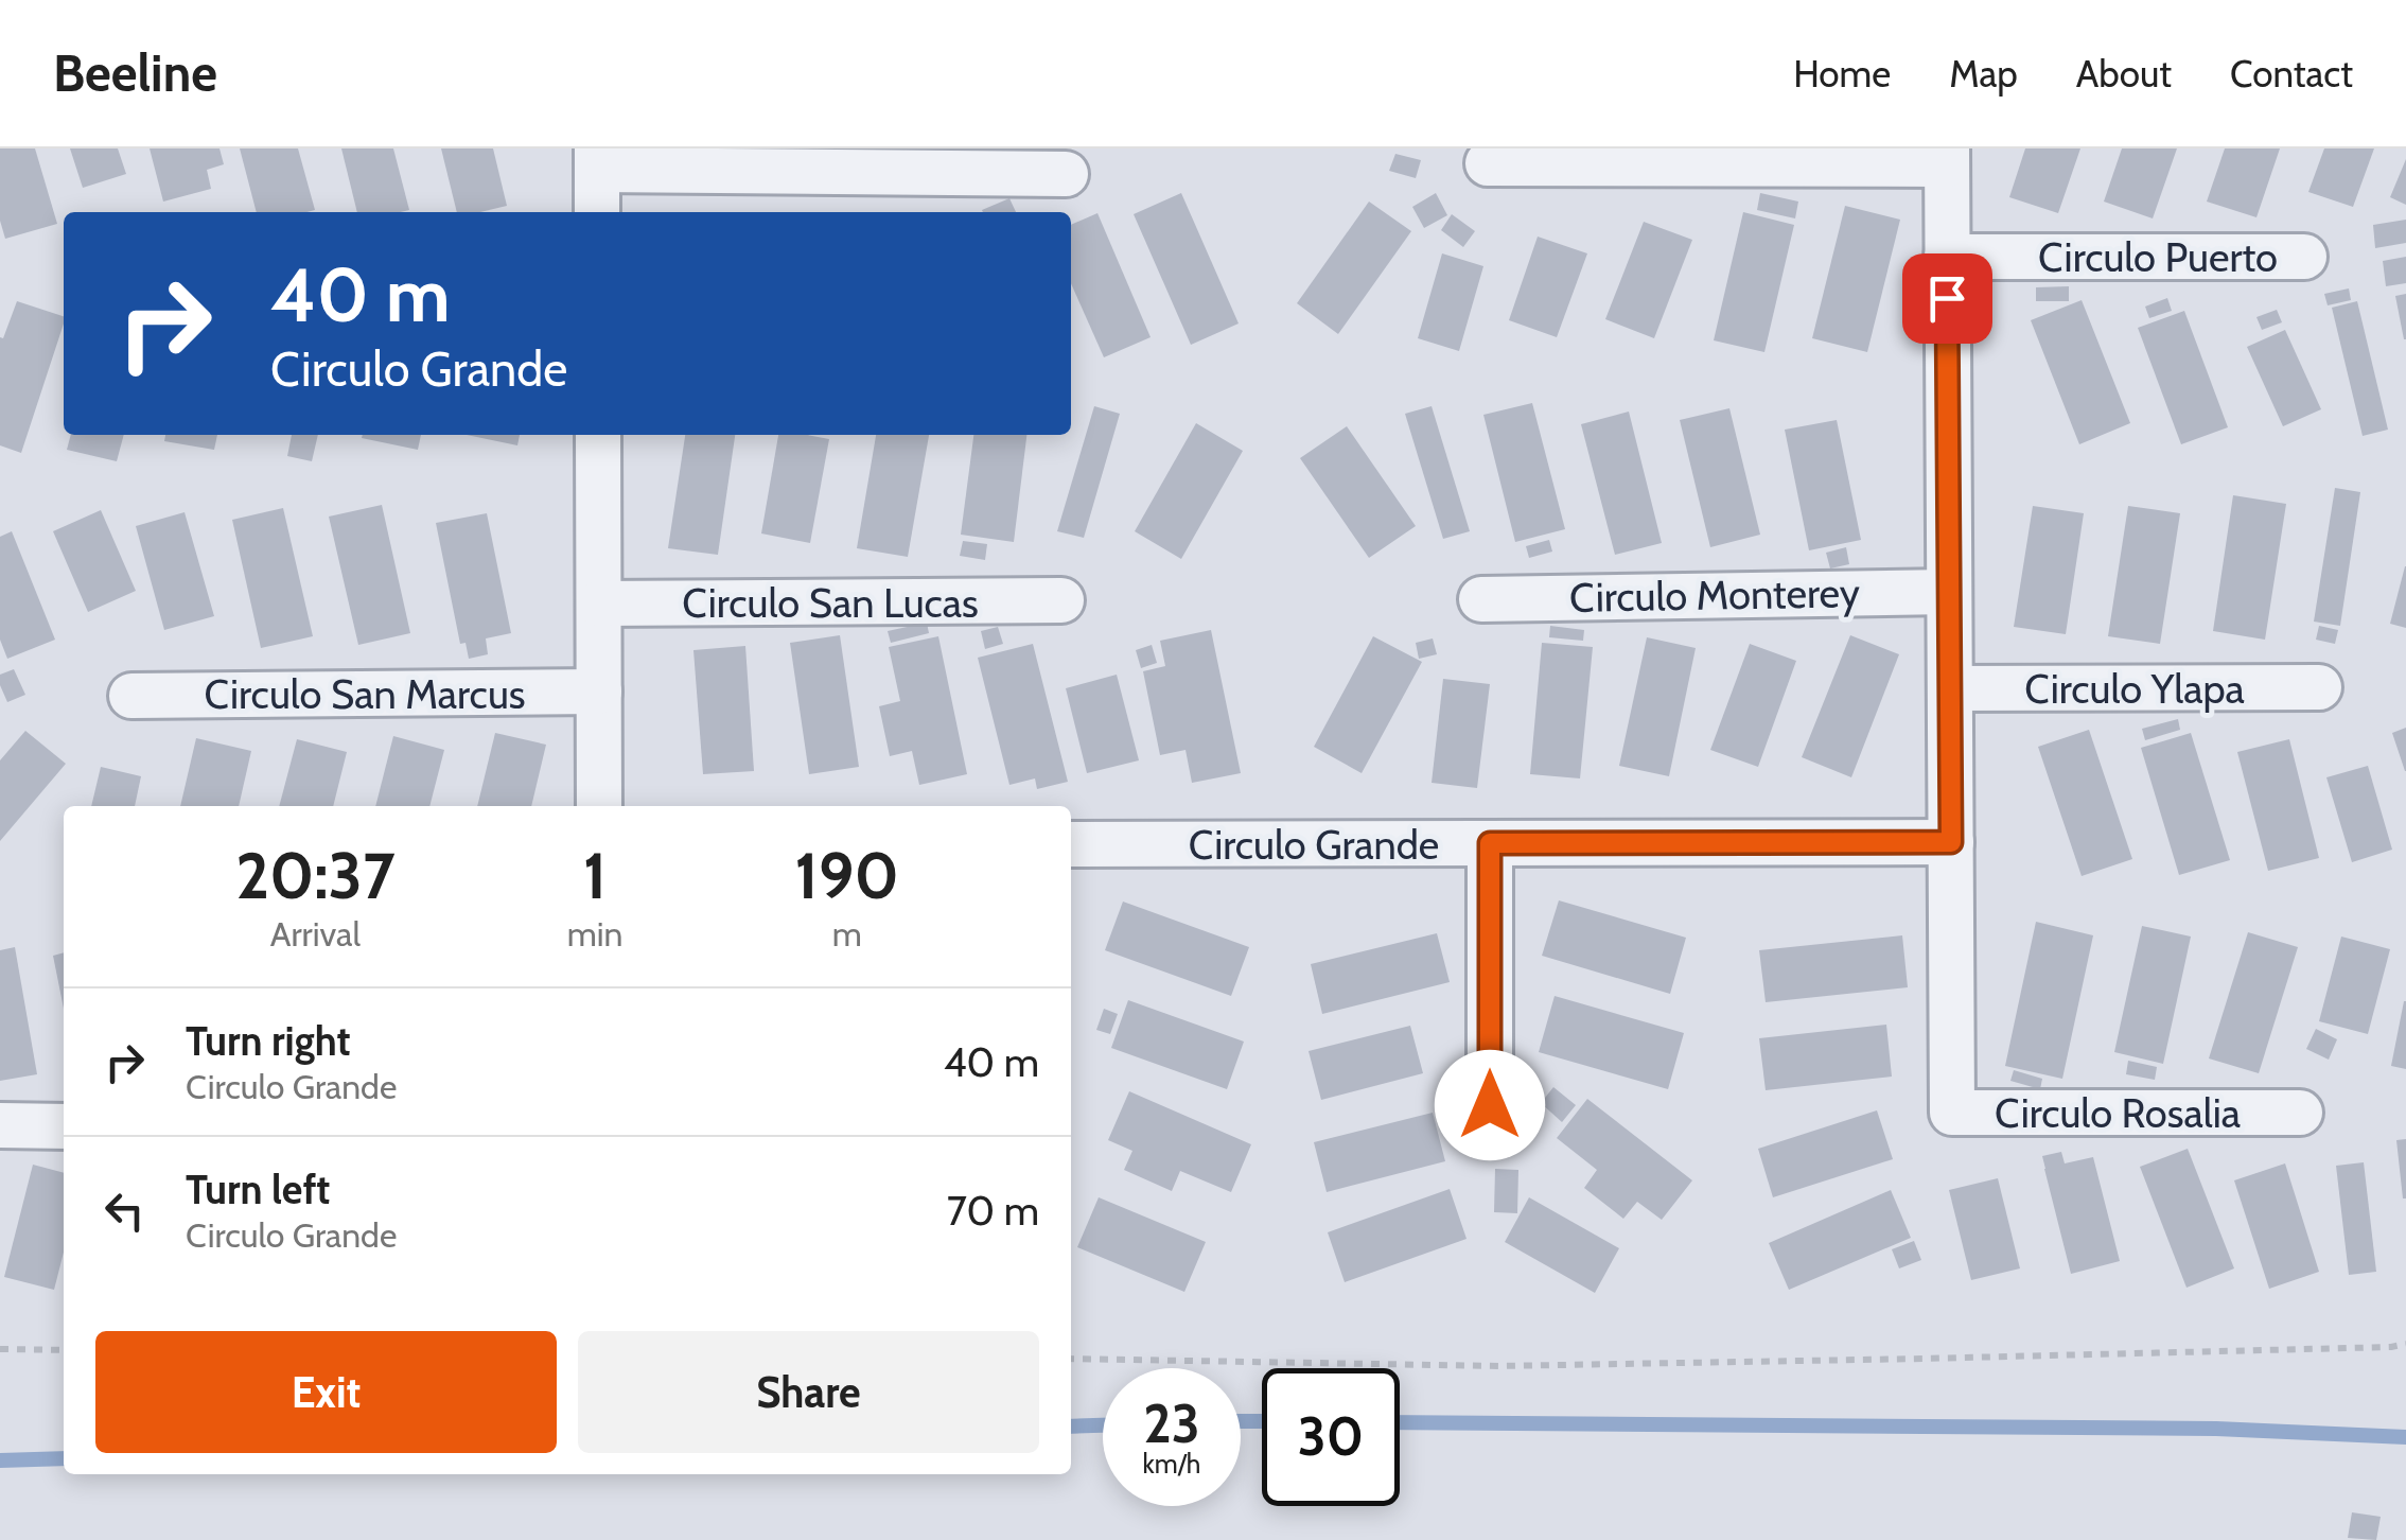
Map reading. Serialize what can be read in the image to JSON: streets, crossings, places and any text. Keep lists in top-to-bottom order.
{
  "streets": {
    "street": [
      "Circulo Puerto",
      "Circulo Monterey",
      "Circulo San Lucas",
      "Circulo Ylapa",
      "Circulo San Marcus",
      "Circulo Grande",
      "Circulo Rosalia"
    ]
  },
  "crossings": [
    ["Circulo Grande", "Circulo Rosalia"]
  ],
  "page": {
    "header": "Beeline",
    "nav": [
      "Home",
      "Map",
      "About",
      "Contact"
    ],
    "turn": ["40 m", "Circulo Grande"],
    "eta": [
      "20:37",
      "Arrival",
      "1",
      "min",
      "190",
      "m"
    ],
    "list": [
      {
        "name": "Turn right",
        "note": "Circulo Grande",
        "value": "40 m"
      },
      {
        "name": "Turn left",
        "note": "Circulo Grande",
        "value": "70 m"
      }
    ],
    "buttons": ["Exit", "Share"],
    "speed": "23 km/h",
    "limit": "30"
  }
}
